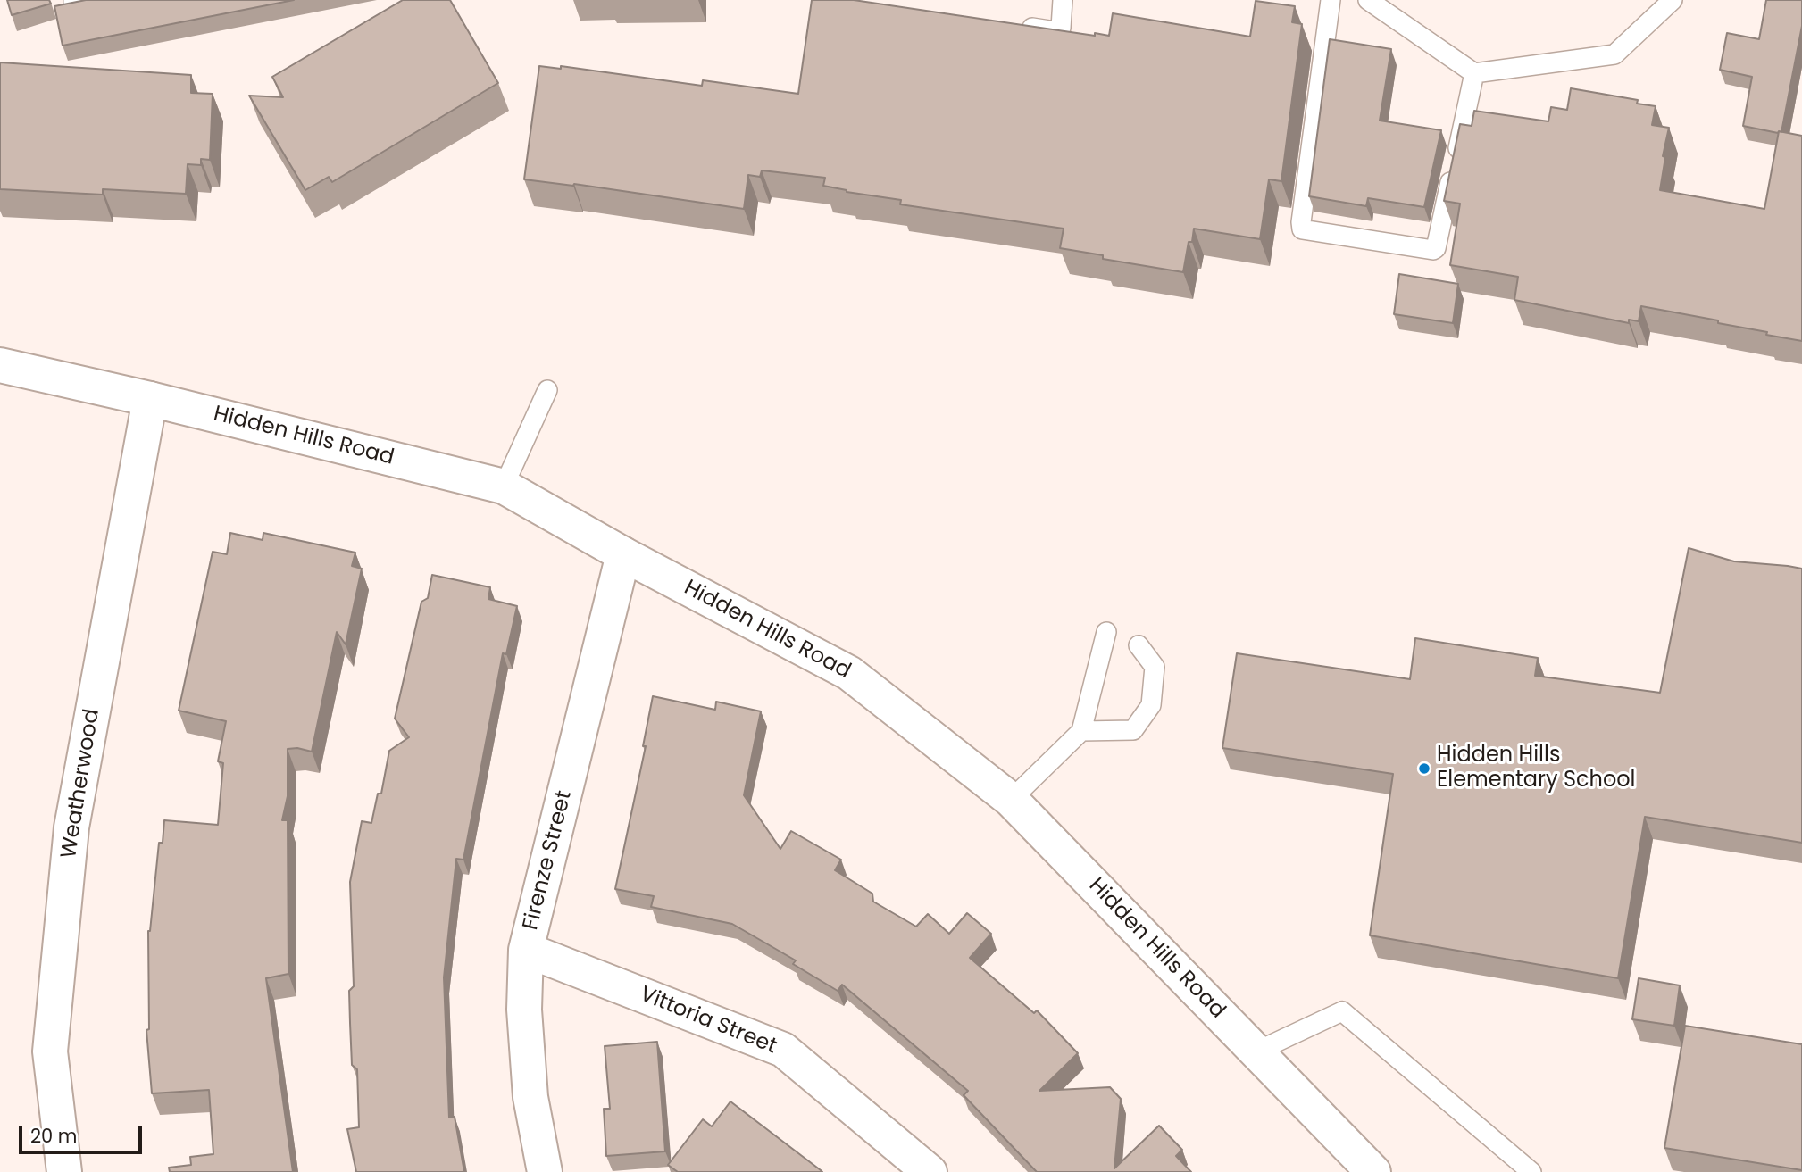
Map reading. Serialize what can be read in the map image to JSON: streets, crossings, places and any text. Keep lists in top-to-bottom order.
{
  "streets": {
    "street": [
      "Hidden Hills Road",
      "Weatherwood",
      "Firenze Street",
      "Vittoria Street"
    ]
  },
  "crossings": [
    ["Hidden Hills Road", "Weatherwood"],
    ["Hidden Hills Road", "Firenze Street"],
    ["Firenze Street", "Vittoria Street"]
  ],
  "places": ["Hidden Hills Elementary School"],
  "scale_bar": "20 m"
}
